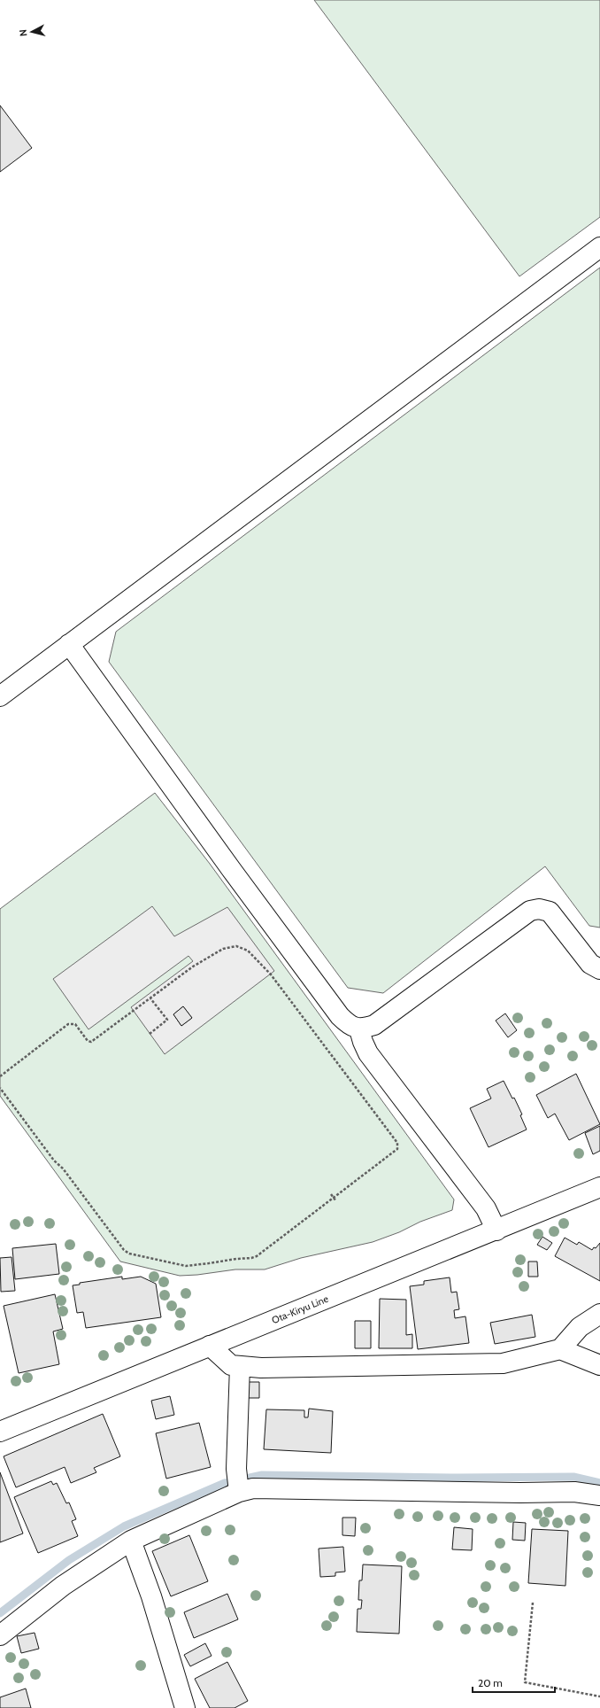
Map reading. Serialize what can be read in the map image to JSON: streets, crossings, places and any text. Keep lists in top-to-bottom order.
{
  "streets": {
    "street": ["Ota-Kiryu Line"]
  },
  "scale_bar": "20 m",
  "north": "left"
}
